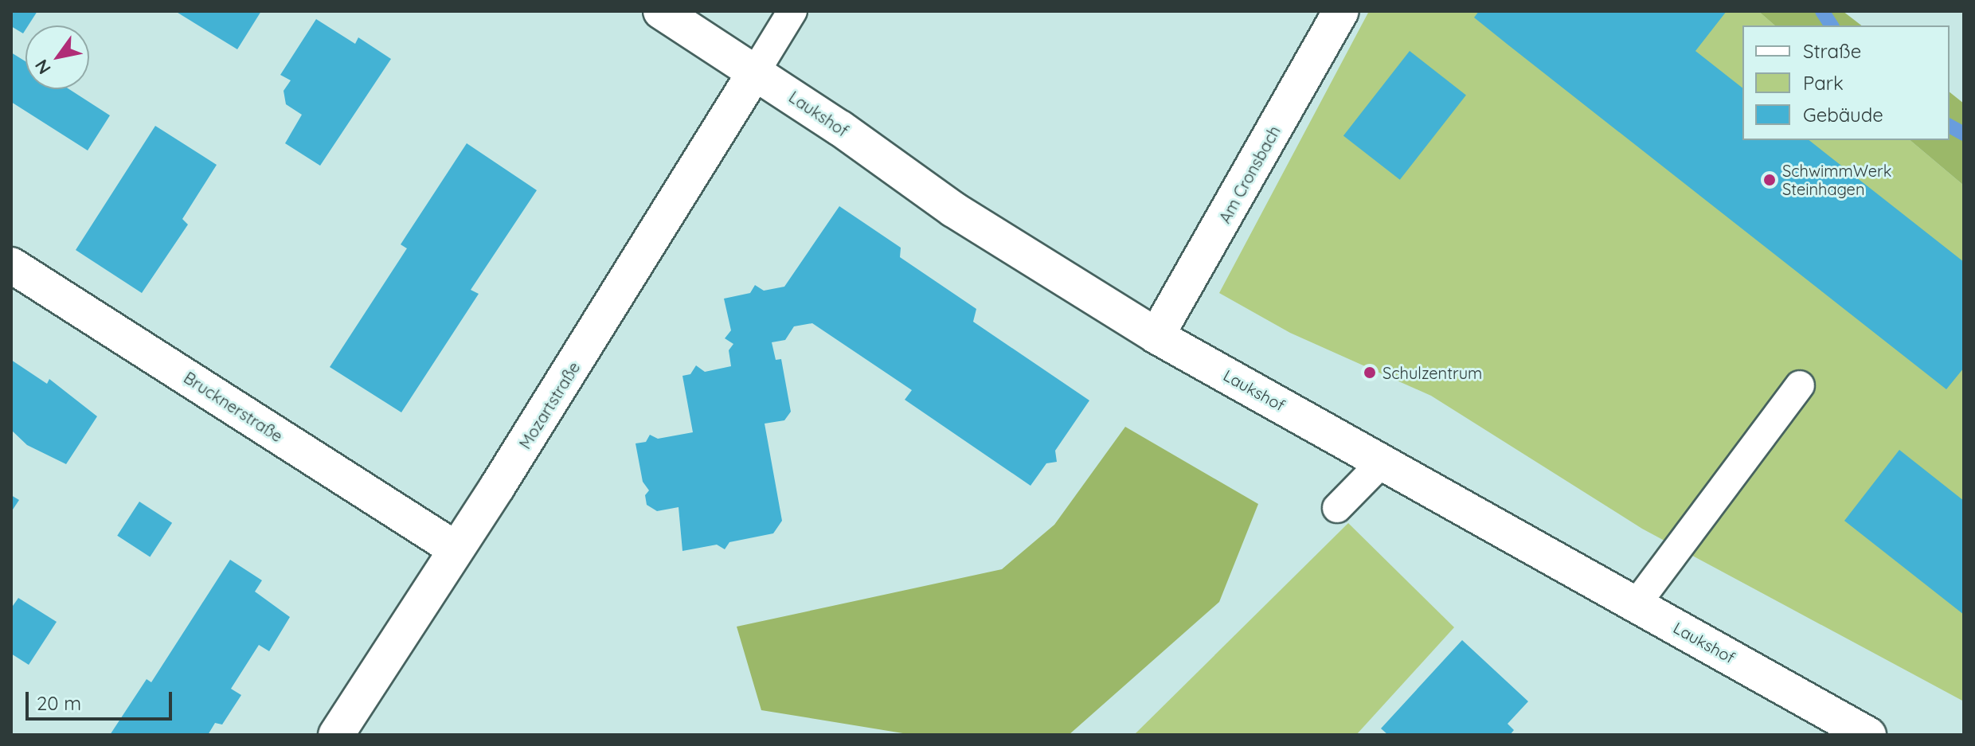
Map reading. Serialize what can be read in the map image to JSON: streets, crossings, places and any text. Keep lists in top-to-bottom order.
{
  "streets": {
    "street": [
      "Laukshof",
      "Am Cronsbach",
      "Mozartstraße",
      "Brucknerstraße"
    ]
  },
  "crossings": [
    ["Laukshof", "Am Cronsbach"],
    ["Laukshof", "Mozartstraße"],
    ["Mozartstraße", "Brucknerstraße"]
  ],
  "places": ["SchwimmWerk Steinhagen", "Schulzentrum"],
  "legend": ["Straße", "Park", "Gebäude"],
  "scale_bar": "20 m",
  "north": "bottom left"
}
